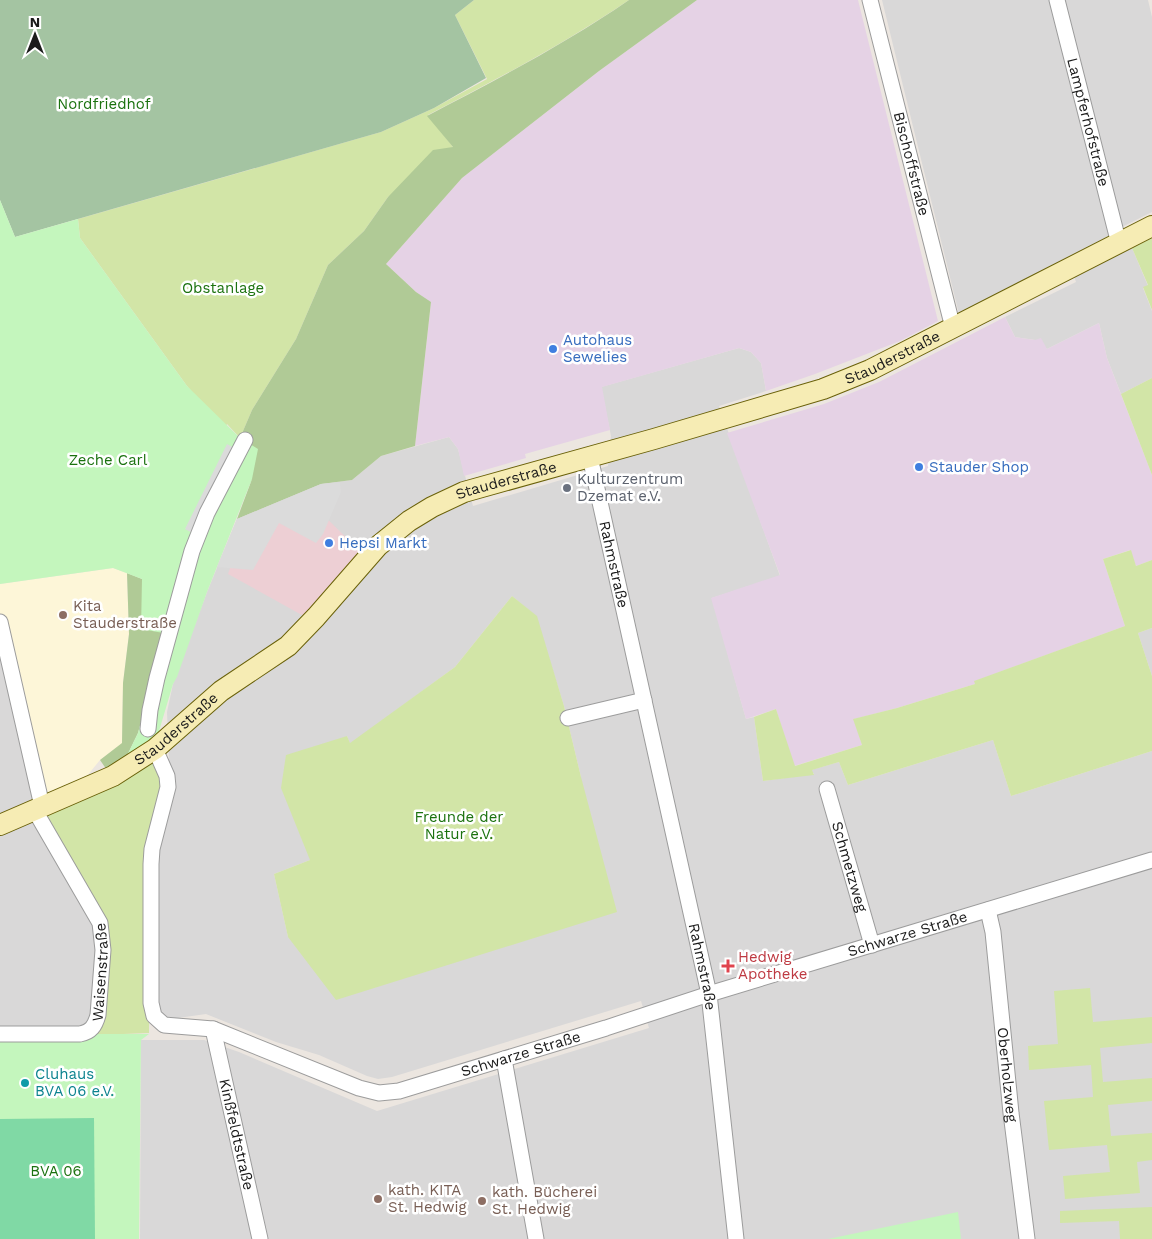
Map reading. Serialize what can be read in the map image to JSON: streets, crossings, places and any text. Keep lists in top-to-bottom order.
{
  "streets": {
    "main road": ["Stauderstraße"],
    "street": [
      "Lampferhofstraße",
      "Bischoffstraße",
      "Rahmstraße",
      "Schmetzweg",
      "Schwarze Straße",
      "Waisenstraße",
      "Oberholzweg",
      "Kinßfeldtstraße"
    ]
  },
  "crossings": [
    ["Lampferhofstraße", "Stauderstraße"],
    ["Bischoffstraße", "Stauderstraße"],
    ["Stauderstraße", "Rahmstraße"],
    ["Stauderstraße", "Schwarze Straße"],
    ["Stauderstraße", "Waisenstraße"],
    ["Rahmstraße", "Schwarze Straße"],
    ["Schmetzweg", "Schwarze Straße"],
    ["Schwarze Straße", "Oberholzweg"],
    ["Schwarze Straße", "Kinßfeldtstraße"]
  ],
  "parks": [
    "Nordfriedhof",
    "Obstanlage",
    "Zeche Carl",
    "Freunde der Natur e.V.",
    "BVA 06"
  ],
  "places": {
    "other": [
      "Autohaus Sewelies",
      "Stauder Shop",
      "Kulturzentrum Dzemat e.V.",
      "Hepsi Markt",
      "Kita Stauderstraße",
      "Cluhaus BVA 06 e.V.",
      "kath. KITA St. Hedwig",
      "kath. Bücherei St. Hedwig"
    ],
    "health": ["Hedwig Apotheke"]
  },
  "north": "top"
}
